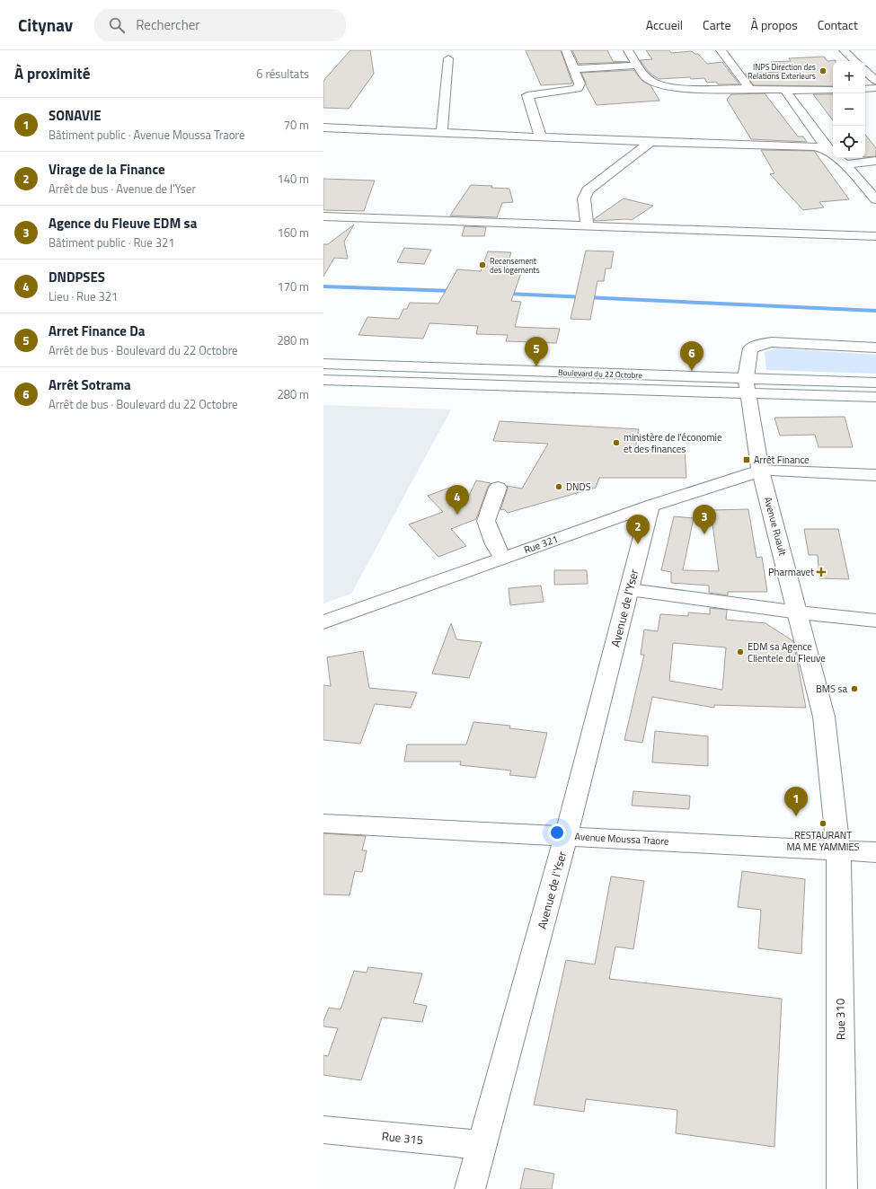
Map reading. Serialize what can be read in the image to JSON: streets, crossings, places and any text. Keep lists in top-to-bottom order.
{
  "streets": {
    "main road": [
      "Boulevard du 22 Octobre",
      "Avenue Ruault",
      "Rue 321",
      "Avenue de l'Yser",
      "Avenue Moussa Traore",
      "Rue 310",
      "Rue 315"
    ]
  },
  "crossings": [
    ["Boulevard du 22 Octobre", "Avenue Ruault"],
    ["Avenue Ruault", "Rue 321"],
    ["Avenue Ruault", "Avenue Moussa Traore"],
    ["Avenue Ruault", "Rue 310"],
    ["Rue 321", "Avenue de l'Yser"],
    ["Avenue de l'Yser", "Avenue Moussa Traore"],
    ["Avenue de l'Yser", "Rue 315"],
    ["Avenue Moussa Traore", "Rue 310"]
  ],
  "places": {
    "other": [
      "INPS Direction des Relations Exterieurs",
      "Recensement des logements",
      "ministère de l'économie et des finances",
      "DNDS",
      "EDM sa Agence Clientele du Fleuve",
      "BMS sa",
      "RESTAURANT MA ME YAMMIES"
    ],
    "transit": ["Arrêt Finance"],
    "health": ["Pharmavet"]
  },
  "page": {
    "header": "Citynav",
    "search": "Rechercher",
    "nav": [
      "Accueil",
      "Carte",
      "À propos",
      "Contact"
    ],
    "heading": ["À proximité", "6 résultats"],
    "map_buttons": ["+", "−"],
    "list": [
      {
        "mark": "1",
        "name": "SONAVIE",
        "note": "Bâtiment public · Avenue Moussa Traore",
        "value": "70 m"
      },
      {
        "mark": "2",
        "name": "Virage de la Finance",
        "note": "Arrêt de bus · Avenue de l'Yser",
        "value": "140 m"
      },
      {
        "mark": "3",
        "name": "Agence du Fleuve EDM sa",
        "note": "Bâtiment public · Rue 321",
        "value": "160 m"
      },
      {
        "mark": "4",
        "name": "DNDPSES",
        "note": "Lieu · Rue 321",
        "value": "170 m"
      },
      {
        "mark": "5",
        "name": "Arret Finance Da",
        "note": "Arrêt de bus · Boulevard du 22 Octobre",
        "value": "280 m"
      },
      {
        "mark": "6",
        "name": "Arrêt Sotrama",
        "note": "Arrêt de bus · Boulevard du 22 Octobre",
        "value": "280 m"
      }
    ],
    "pins": [
      "5",
      "6",
      "4",
      "3",
      "2",
      "1"
    ]
  }
}
